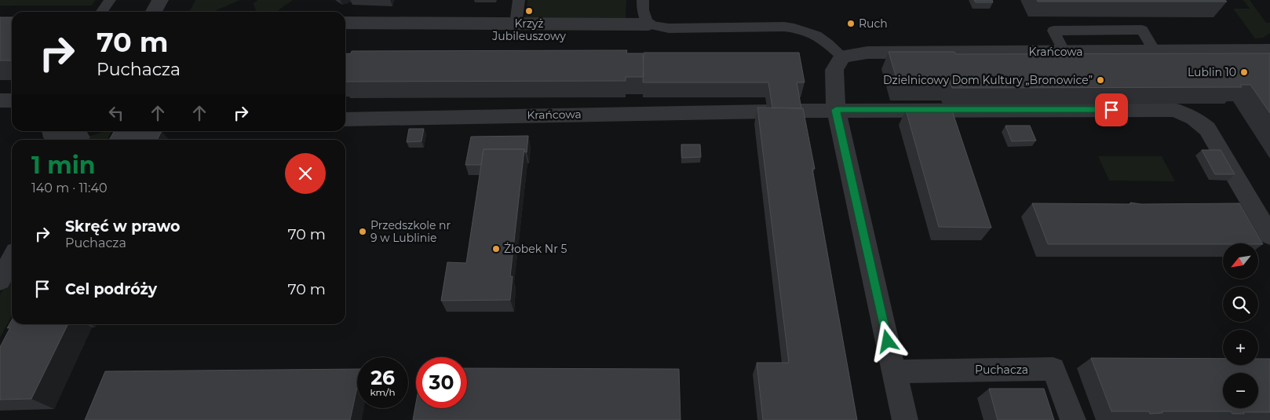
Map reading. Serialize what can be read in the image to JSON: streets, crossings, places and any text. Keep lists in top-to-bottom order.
{
  "streets": {
    "street": ["Krańcowa", "Puchacza"]
  },
  "places": [
    "Krzyż Jubileuszowy",
    "Ruch",
    "Lublin 10",
    "Dzielnicowy Dom Kultury „Bronowice”",
    "Przedszkole nr 9 w Lublinie",
    "Żłobek Nr 5"
  ],
  "north": "bottom left",
  "page": {
    "turn": ["70 m", "Puchacza"],
    "heading": ["1 min", "140 m · 11:40"],
    "list": [
      {
        "name": "Skręć w prawo",
        "note": "Puchacza",
        "value": "70 m"
      },
      {
        "name": "Cel podróży",
        "value": "70 m"
      }
    ],
    "map_buttons": ["+", "−"],
    "speed": "26 km/h",
    "limit": "30"
  }
}
